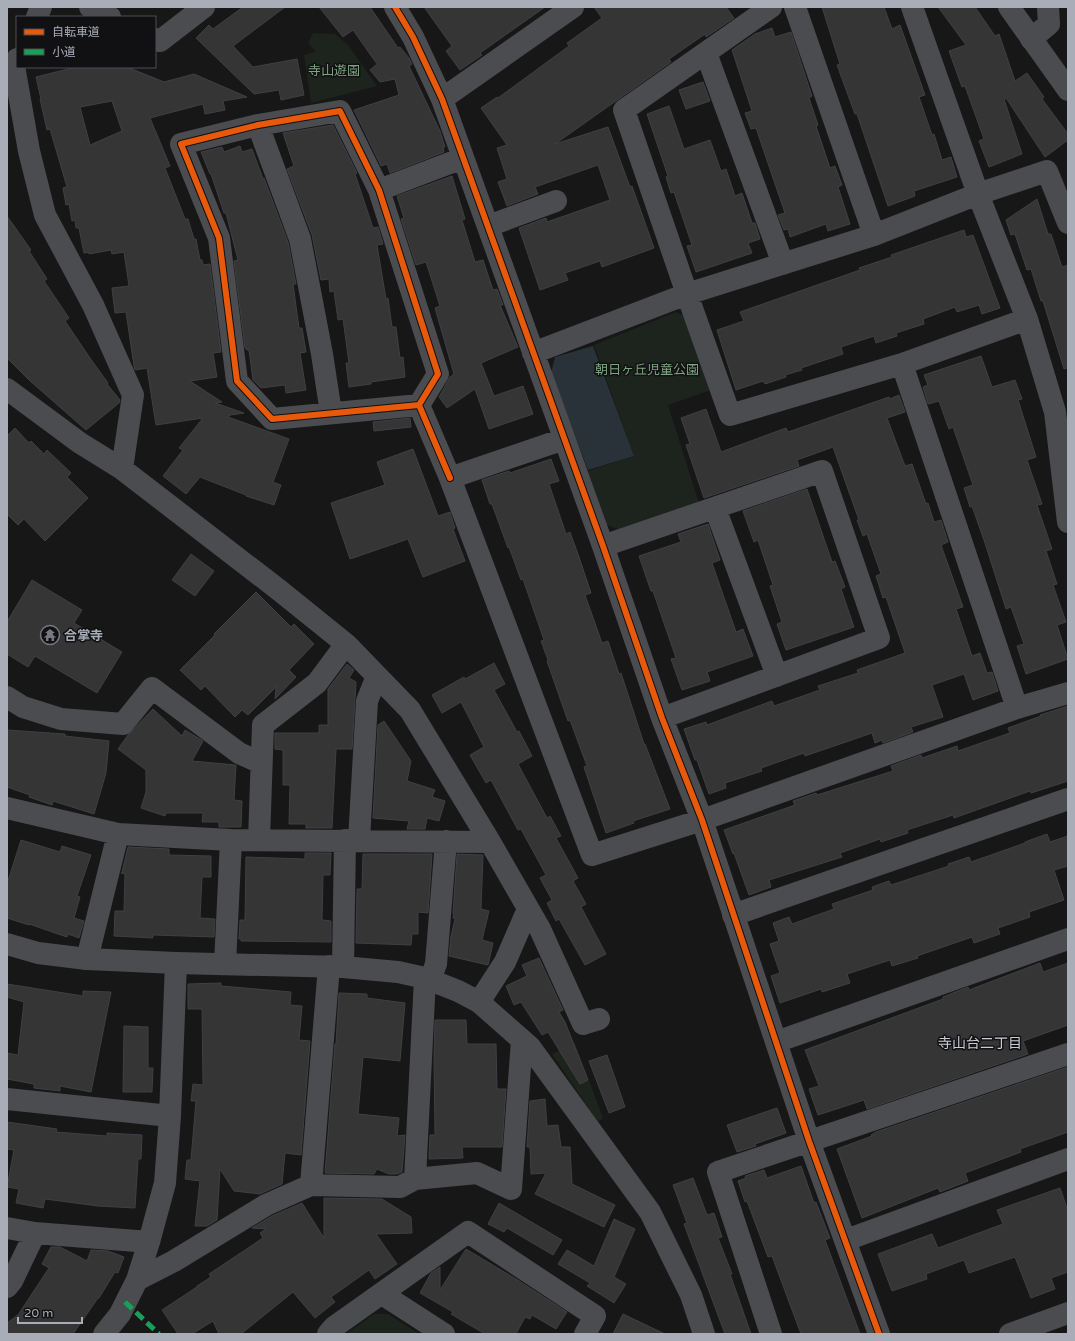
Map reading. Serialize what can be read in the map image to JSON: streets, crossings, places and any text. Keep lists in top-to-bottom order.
{
  "districts": ["寺山台二丁目"],
  "parks": ["寺山遊園", "朝日ヶ丘児童公園"],
  "places": {
    "temple": ["合掌寺"]
  },
  "legend": ["自転車道", "小道"],
  "scale_bar": "20 m"
}
